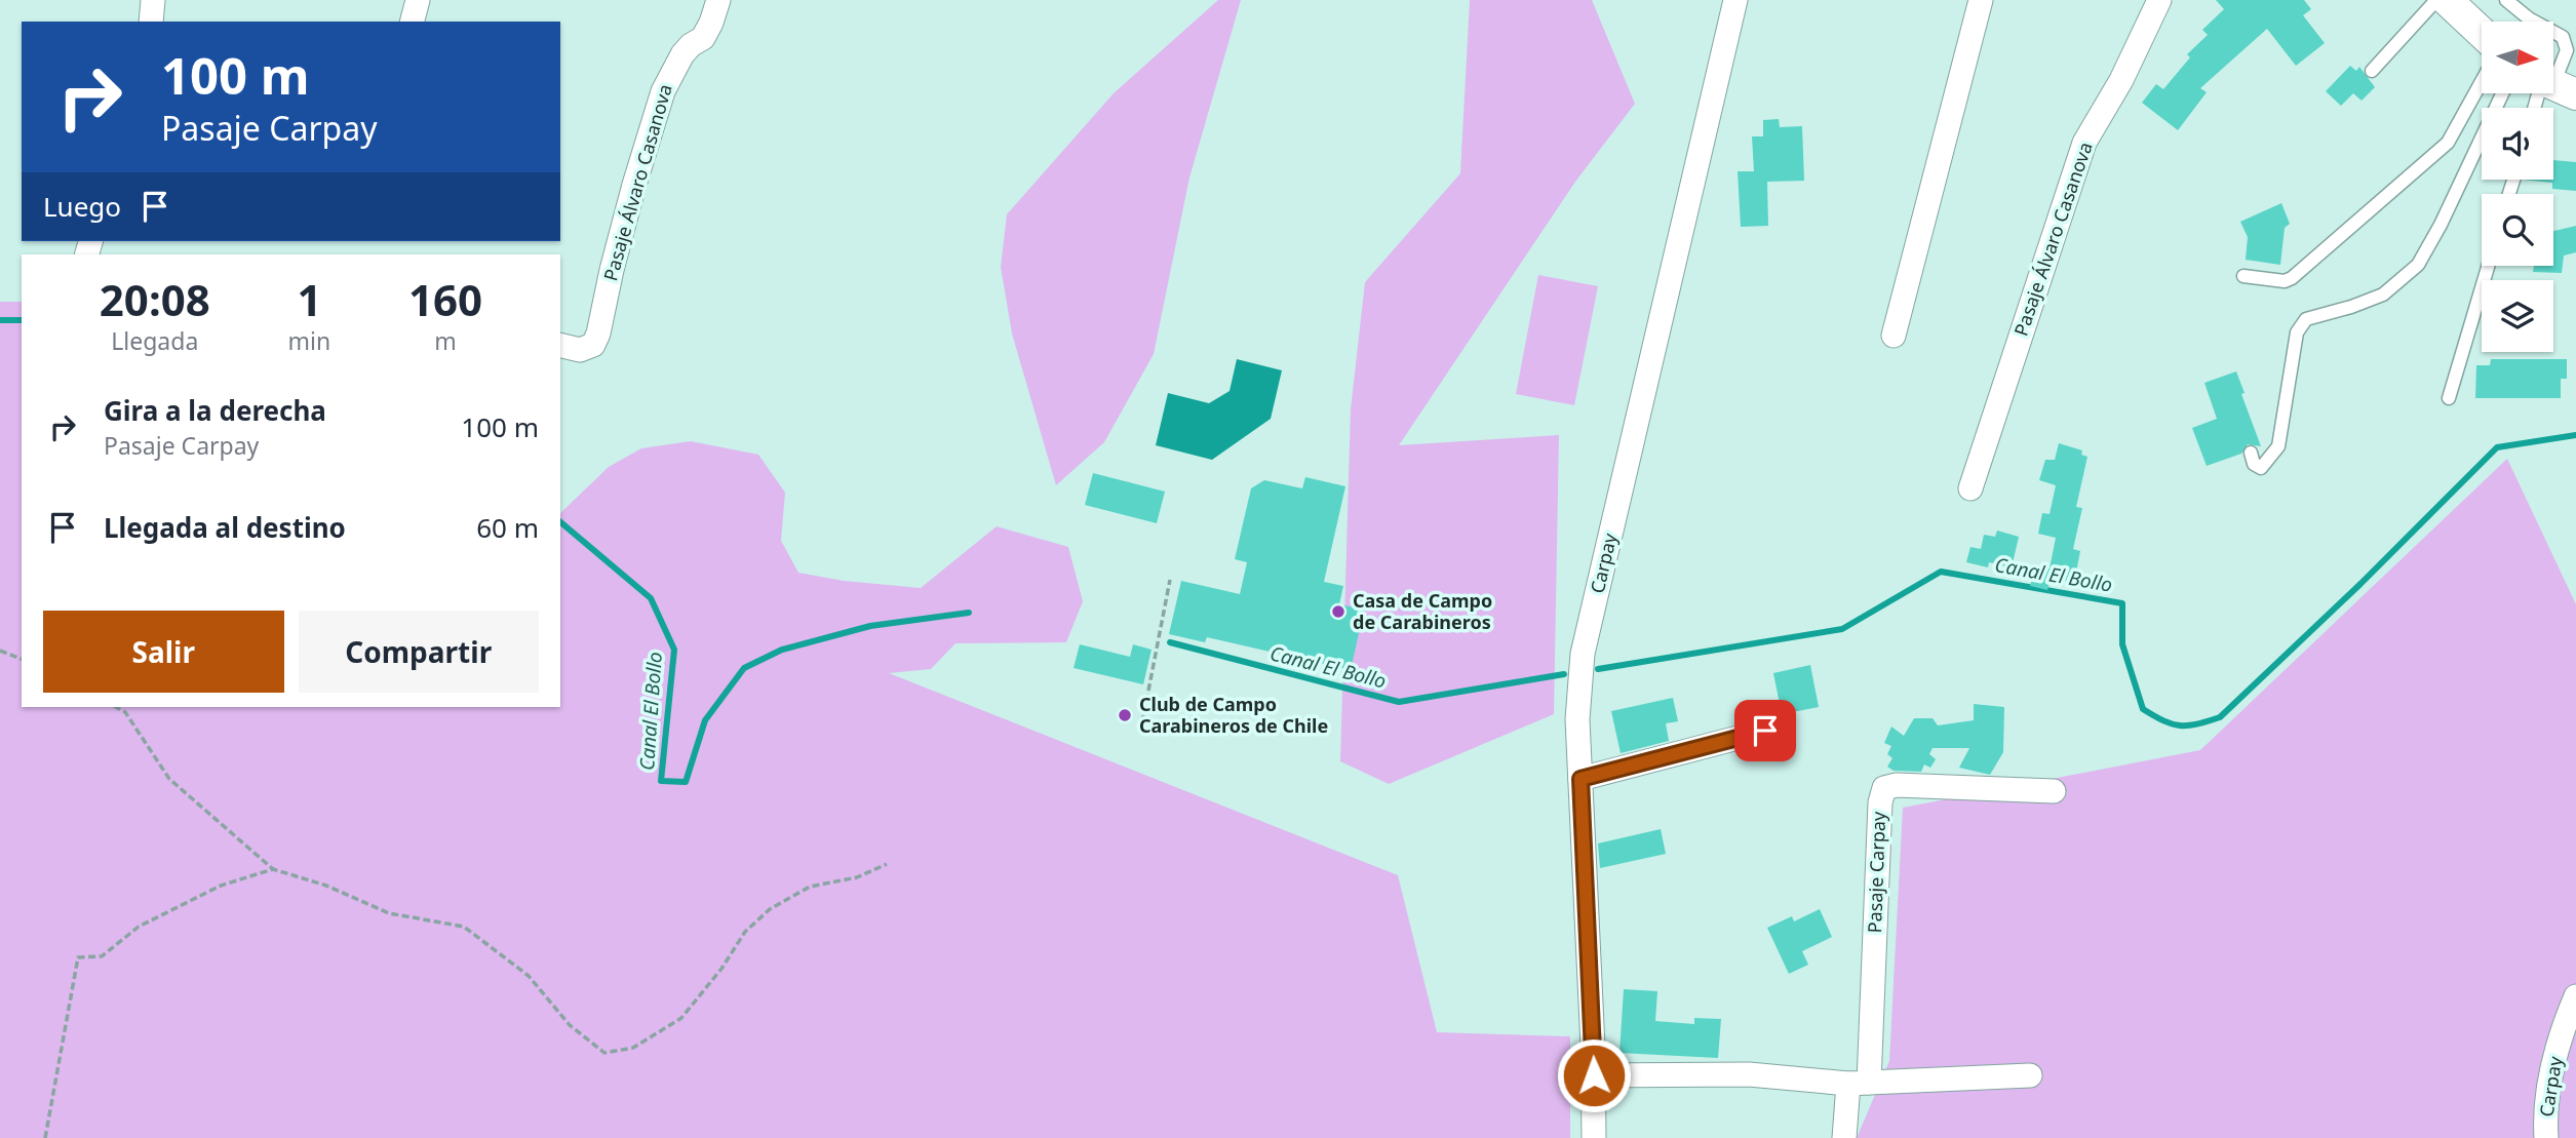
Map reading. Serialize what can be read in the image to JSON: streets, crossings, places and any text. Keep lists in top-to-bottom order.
{
  "streets": {
    "street": ["Pasaje Álvaro Casanova", "Carpay", "Pasaje Carpay"]
  },
  "water": ["Canal El Bollo"],
  "places": ["Casa de Campo de Carabineros", "Club de Campo Carabineros de Chile"],
  "north": "right",
  "page": {
    "turn": ["100 m", "Pasaje Carpay"],
    "then": "Luego",
    "eta": [
      "20:08",
      "Llegada",
      "1",
      "min",
      "160",
      "m"
    ],
    "list": [
      {
        "name": "Gira a la derecha",
        "note": "Pasaje Carpay",
        "value": "100 m"
      },
      {
        "name": "Llegada al destino",
        "value": "60 m"
      }
    ],
    "buttons": ["Salir", "Compartir"]
  }
}
